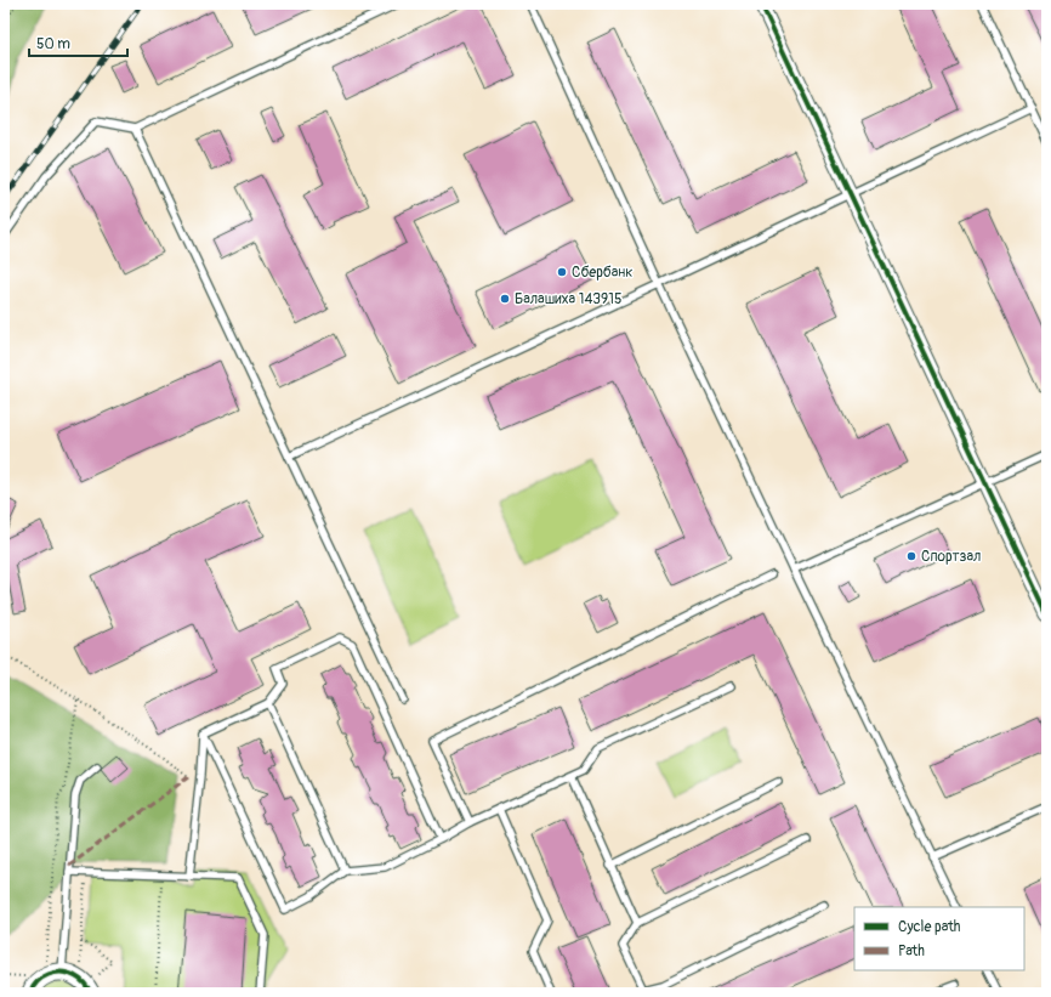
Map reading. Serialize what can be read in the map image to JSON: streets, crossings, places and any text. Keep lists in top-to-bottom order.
{
  "places": ["Сбербанк", "Балашиха 143915", "Спортзал"],
  "legend": ["Cycle path", "Path"],
  "scale_bar": "50 m"
}
